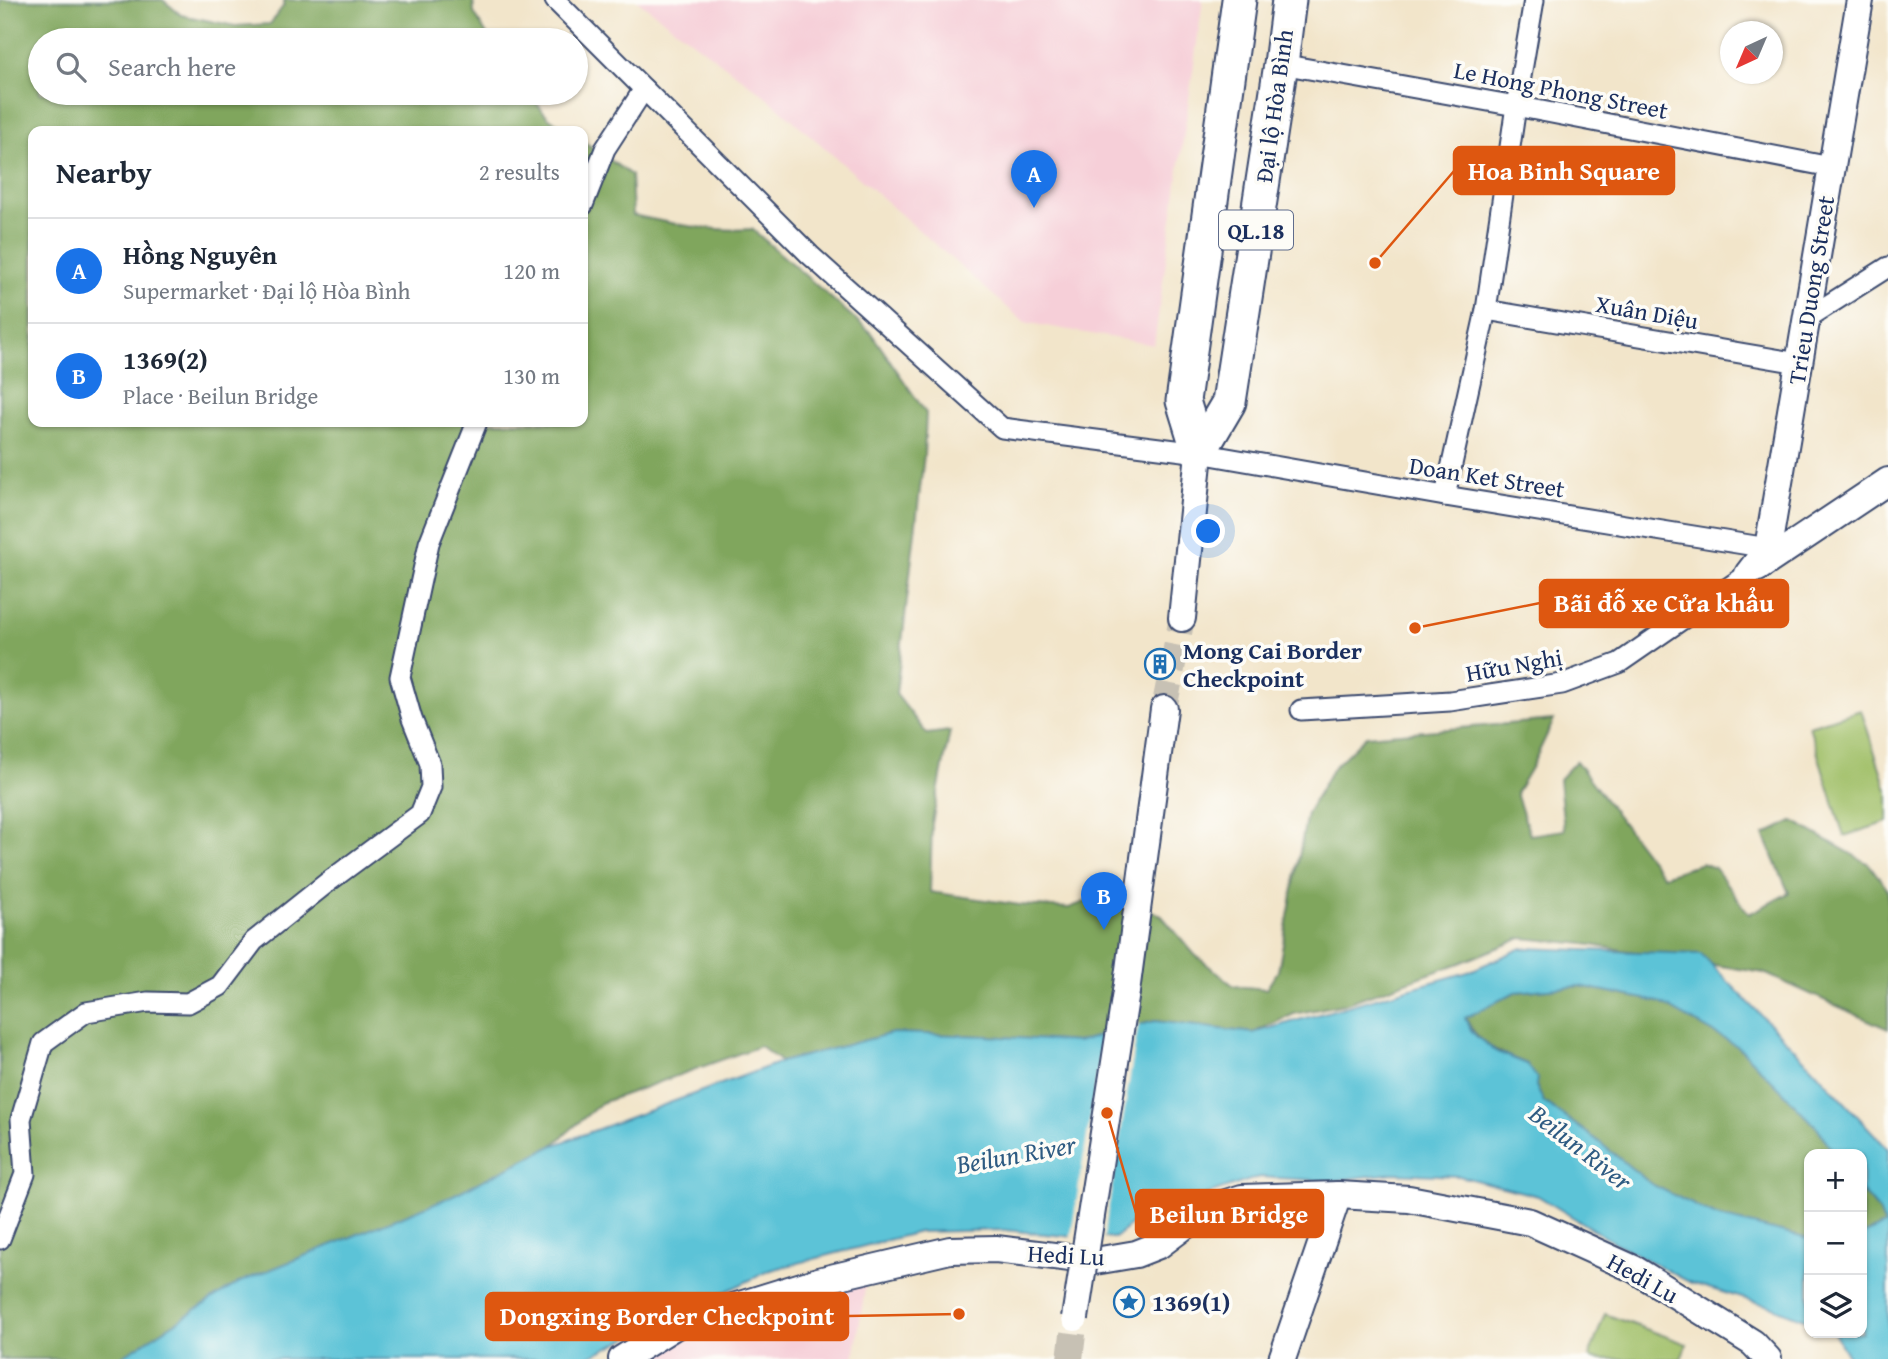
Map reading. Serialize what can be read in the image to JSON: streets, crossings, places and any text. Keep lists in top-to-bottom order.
{
  "streets": {
    "highway": ["Đại lộ Hòa Bình", "QL.18"],
    "street": [
      "Le Hong Phong Street",
      "Trieu Duong Street",
      "Xuân Diệu",
      "Doan Ket Street",
      "Hữu Nghị",
      "Hedi Lu"
    ]
  },
  "crossings": [
    ["Le Hong Phong Street", "Đại lộ Hòa Bình"],
    ["Le Hong Phong Street", "Trieu Duong Street"],
    ["Đại lộ Hòa Bình", "Doan Ket Street"],
    ["Trieu Duong Street", "Xuân Diệu"],
    ["Trieu Duong Street", "Doan Ket Street"],
    ["Trieu Duong Street", "Hữu Nghị"]
  ],
  "water": ["Beilun River"],
  "places": {
    "other": [
      "Hoa Binh Square",
      "Bãi đỗ xe Cửa khẩu",
      "Beilun Bridge",
      "Dongxing Border Checkpoint"
    ],
    "building": ["Mong Cai Border Checkpoint"],
    "place": ["1369(1)"]
  },
  "north": "bottom left",
  "page": {
    "search": "Search here",
    "heading": ["Nearby", "2 results"],
    "pins": ["A", "B"],
    "list": [
      {
        "mark": "A",
        "name": "Hồng Nguyên",
        "note": "Supermarket · Đại lộ Hòa Bình",
        "value": "120 m"
      },
      {
        "mark": "B",
        "name": "1369(2)",
        "note": "Place · Beilun Bridge",
        "value": "130 m"
      }
    ],
    "map_buttons": ["+", "−"]
  }
}
